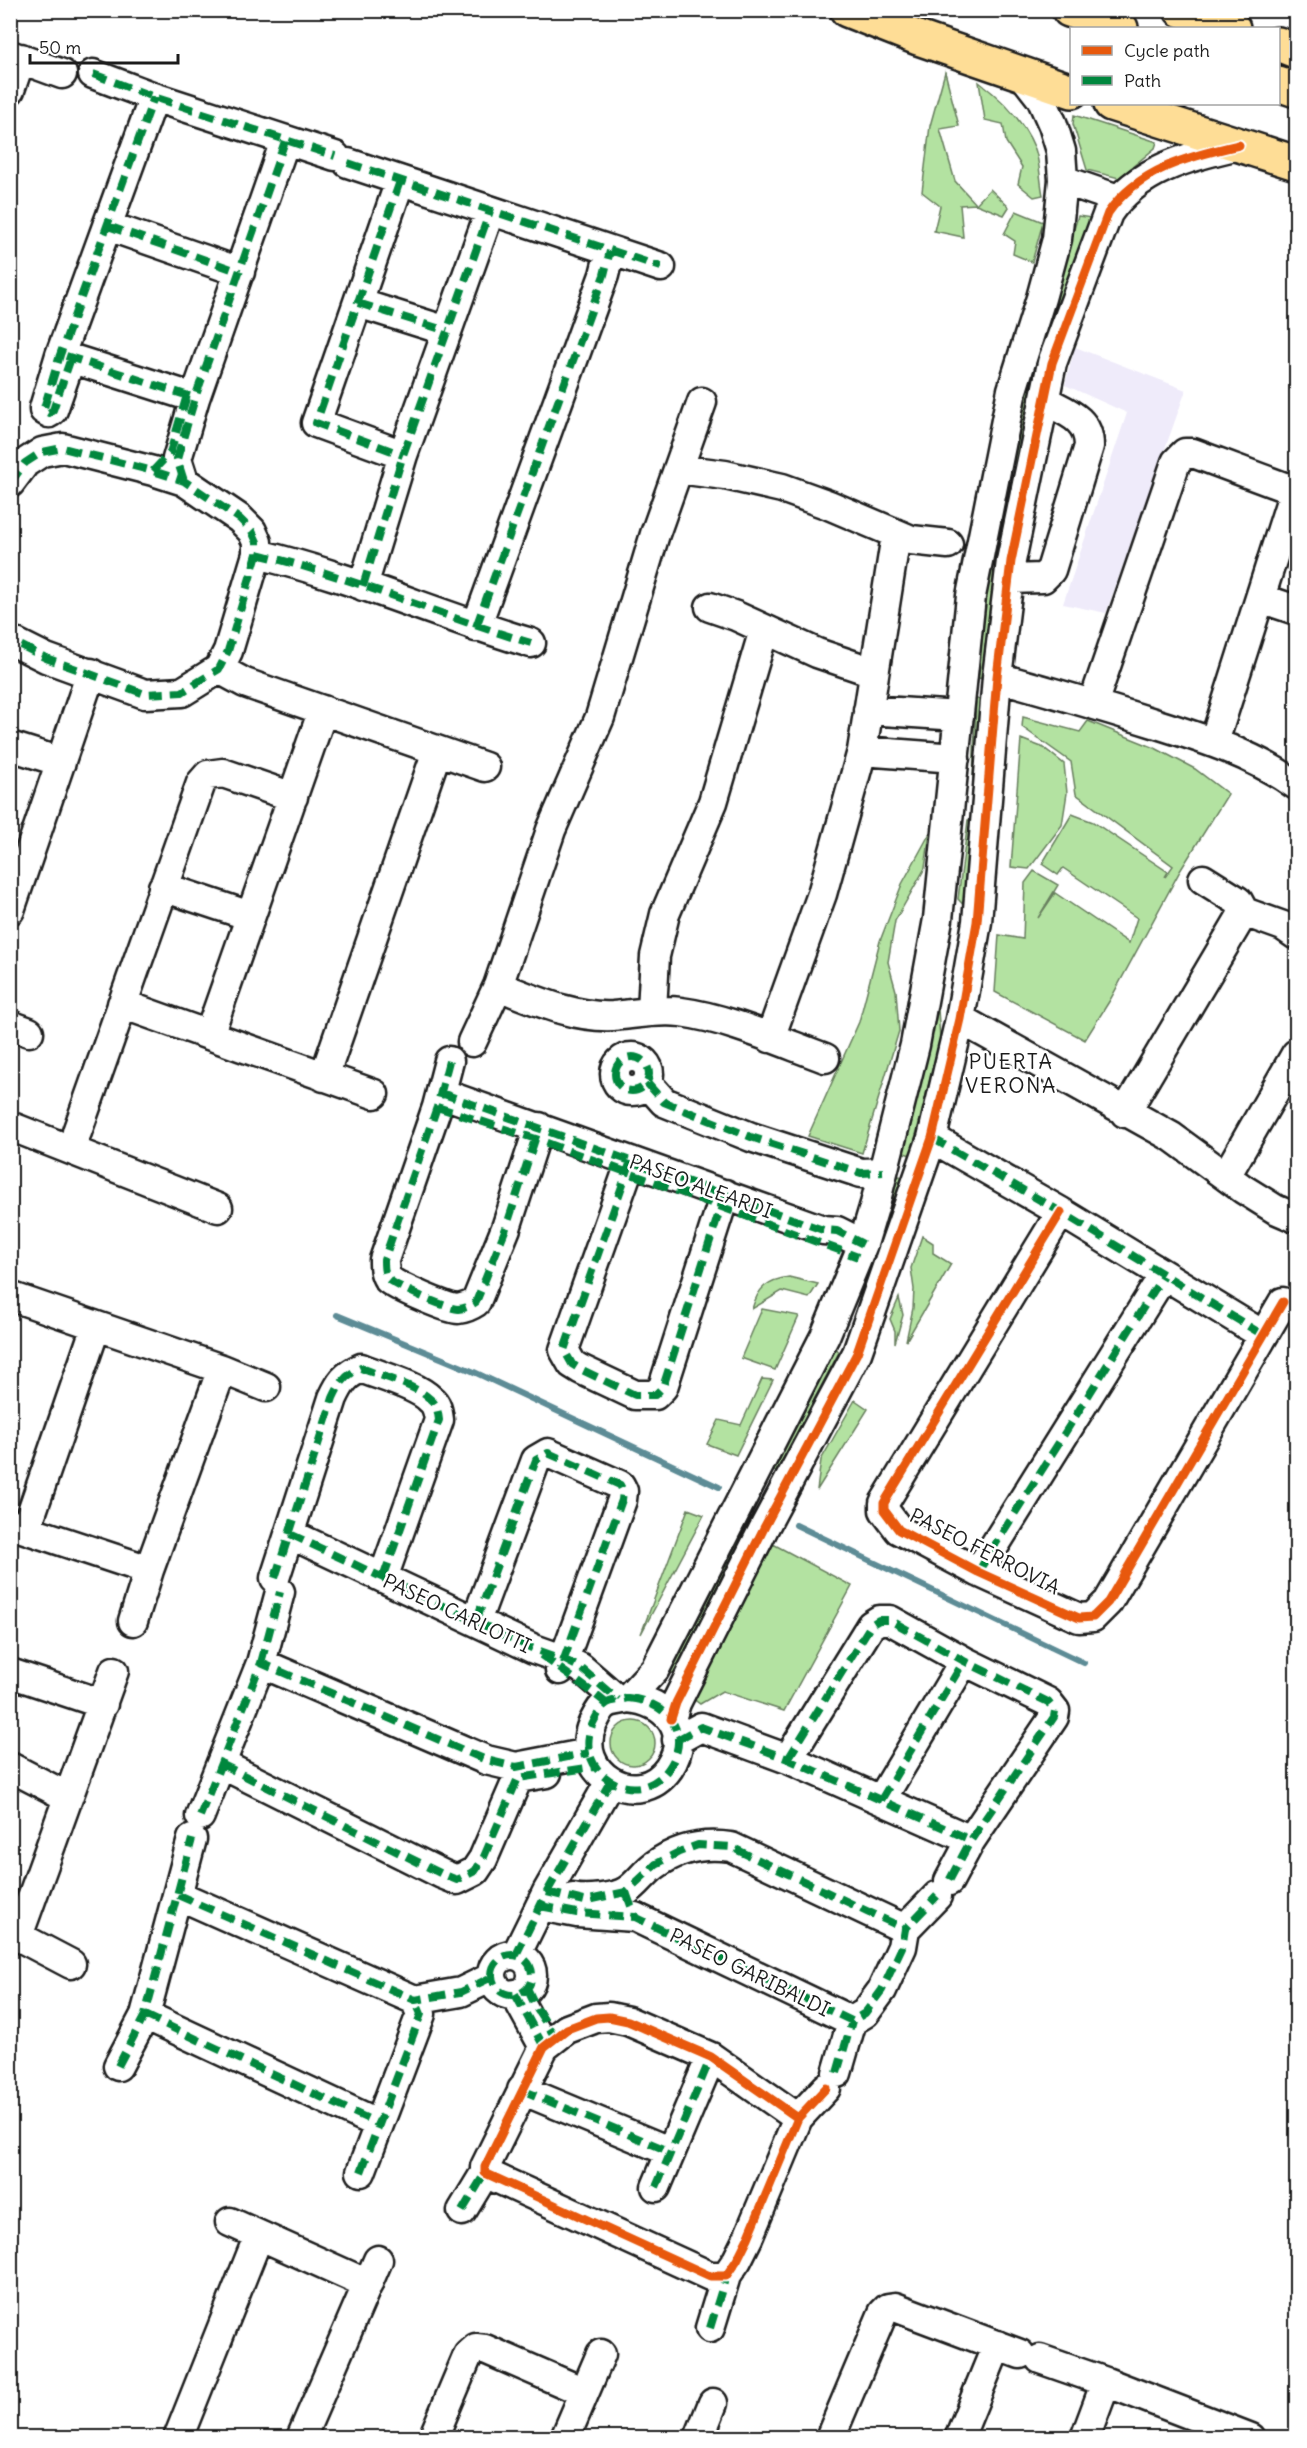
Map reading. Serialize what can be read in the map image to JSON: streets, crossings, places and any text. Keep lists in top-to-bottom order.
{
  "streets": {
    "street": [
      "PASEO ALEARDI",
      "PASEO FERROVIA",
      "PASEO CARLOTTI",
      "PASEO GARIBALDI"
    ]
  },
  "districts": ["PUERTA VERONA"],
  "legend": ["Cycle path", "Path"],
  "scale_bar": "50 m"
}
